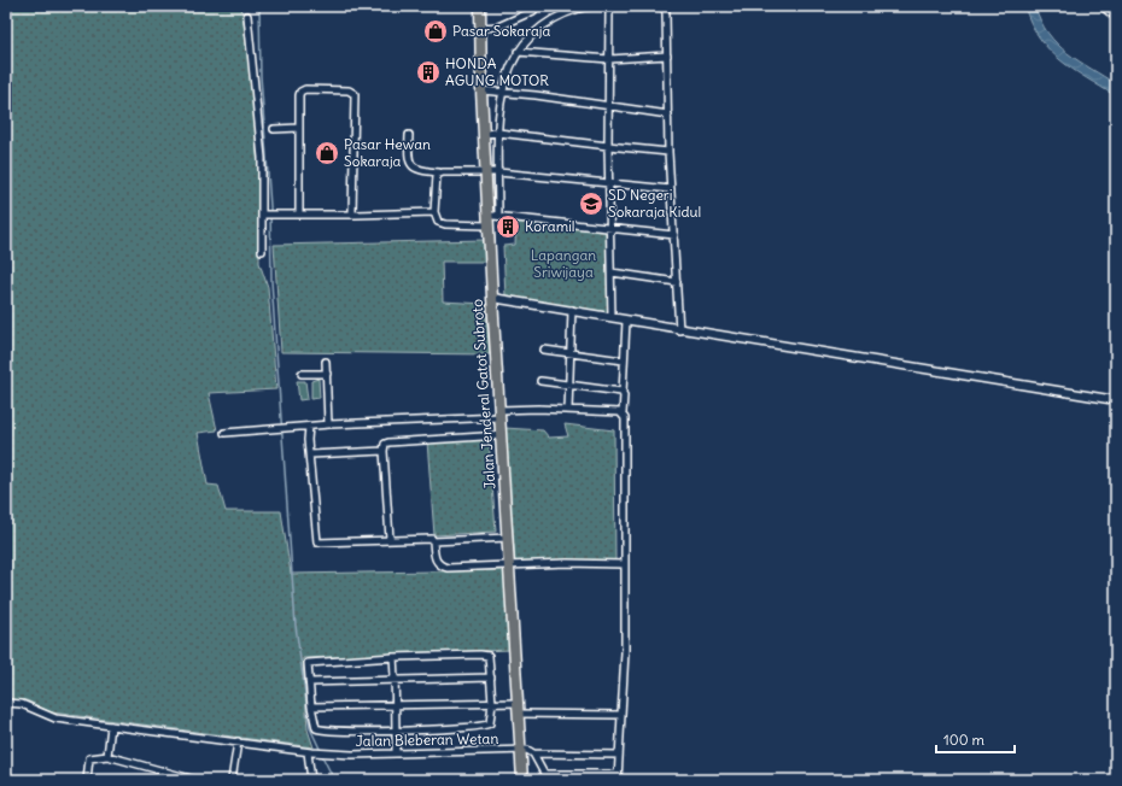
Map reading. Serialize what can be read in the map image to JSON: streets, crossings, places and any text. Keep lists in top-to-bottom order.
{
  "streets": {
    "highway": ["Jalan Jenderal Gatot Subroto"],
    "street": ["Jalan Bleberan Wetan"]
  },
  "crossings": [
    ["Jalan Jenderal Gatot Subroto", "Jalan Bleberan Wetan"]
  ],
  "parks": ["Lapangan Sriwijaya"],
  "places": {
    "shop": ["Pasar Sokaraja", "Pasar Hewan Sokaraja"],
    "building": ["HONDA AGUNG MOTOR", "Koramil"],
    "school or university": ["SD Negeri Sokaraja Kidul"]
  },
  "scale_bar": "100 m"
}
